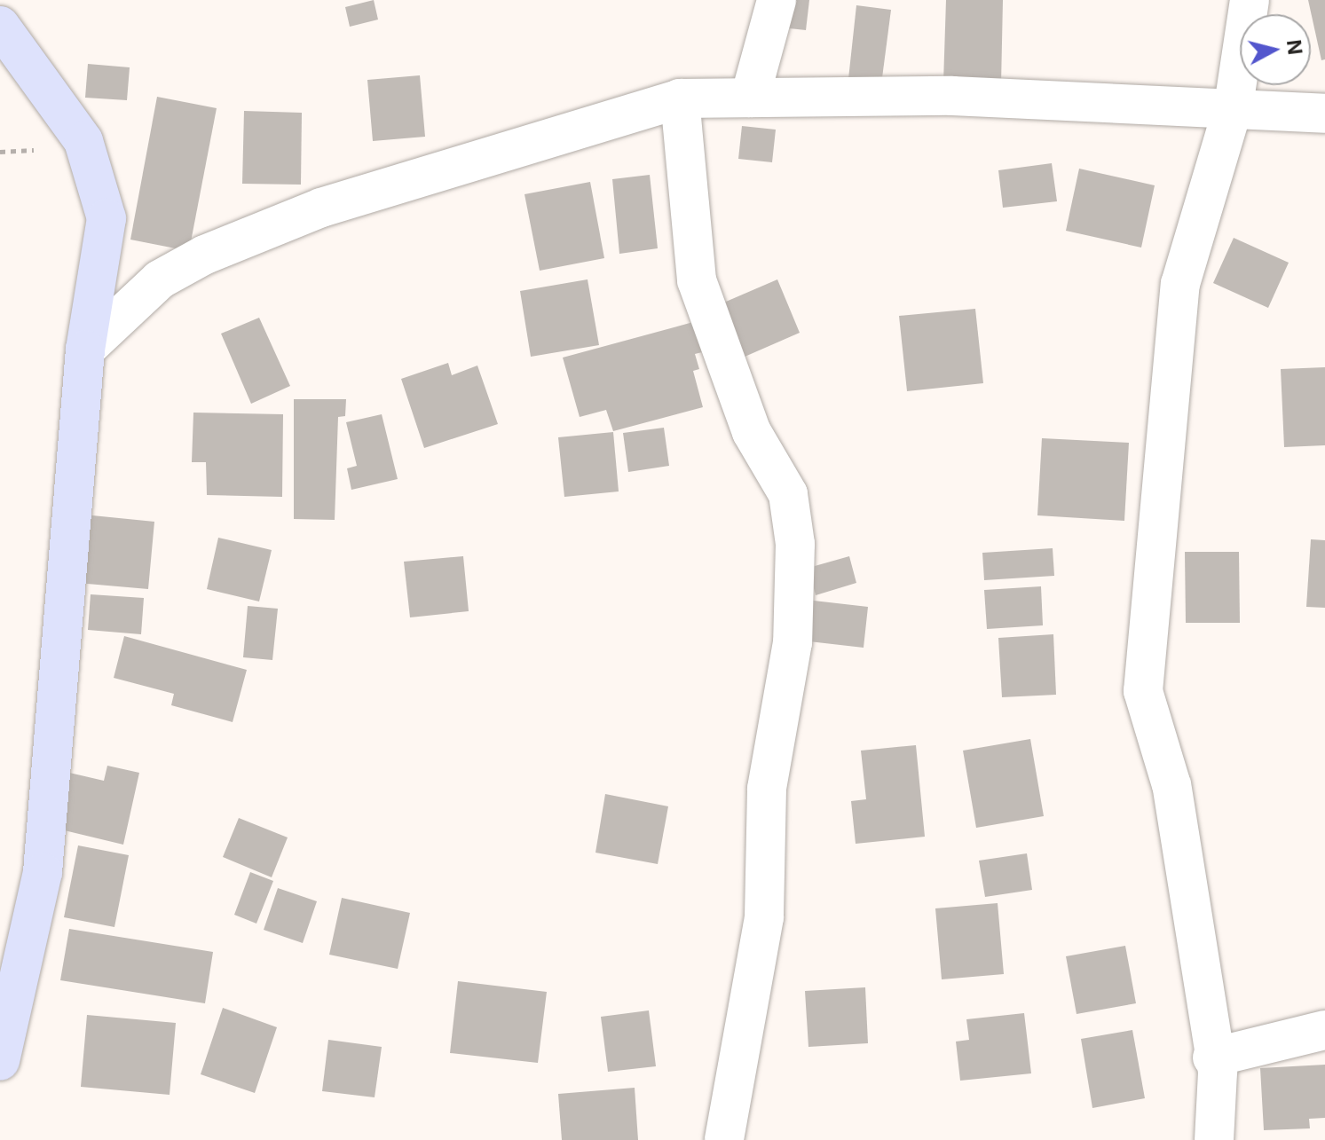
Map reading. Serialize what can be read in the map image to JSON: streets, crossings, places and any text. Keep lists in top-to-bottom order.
{
  "north": "right"
}
